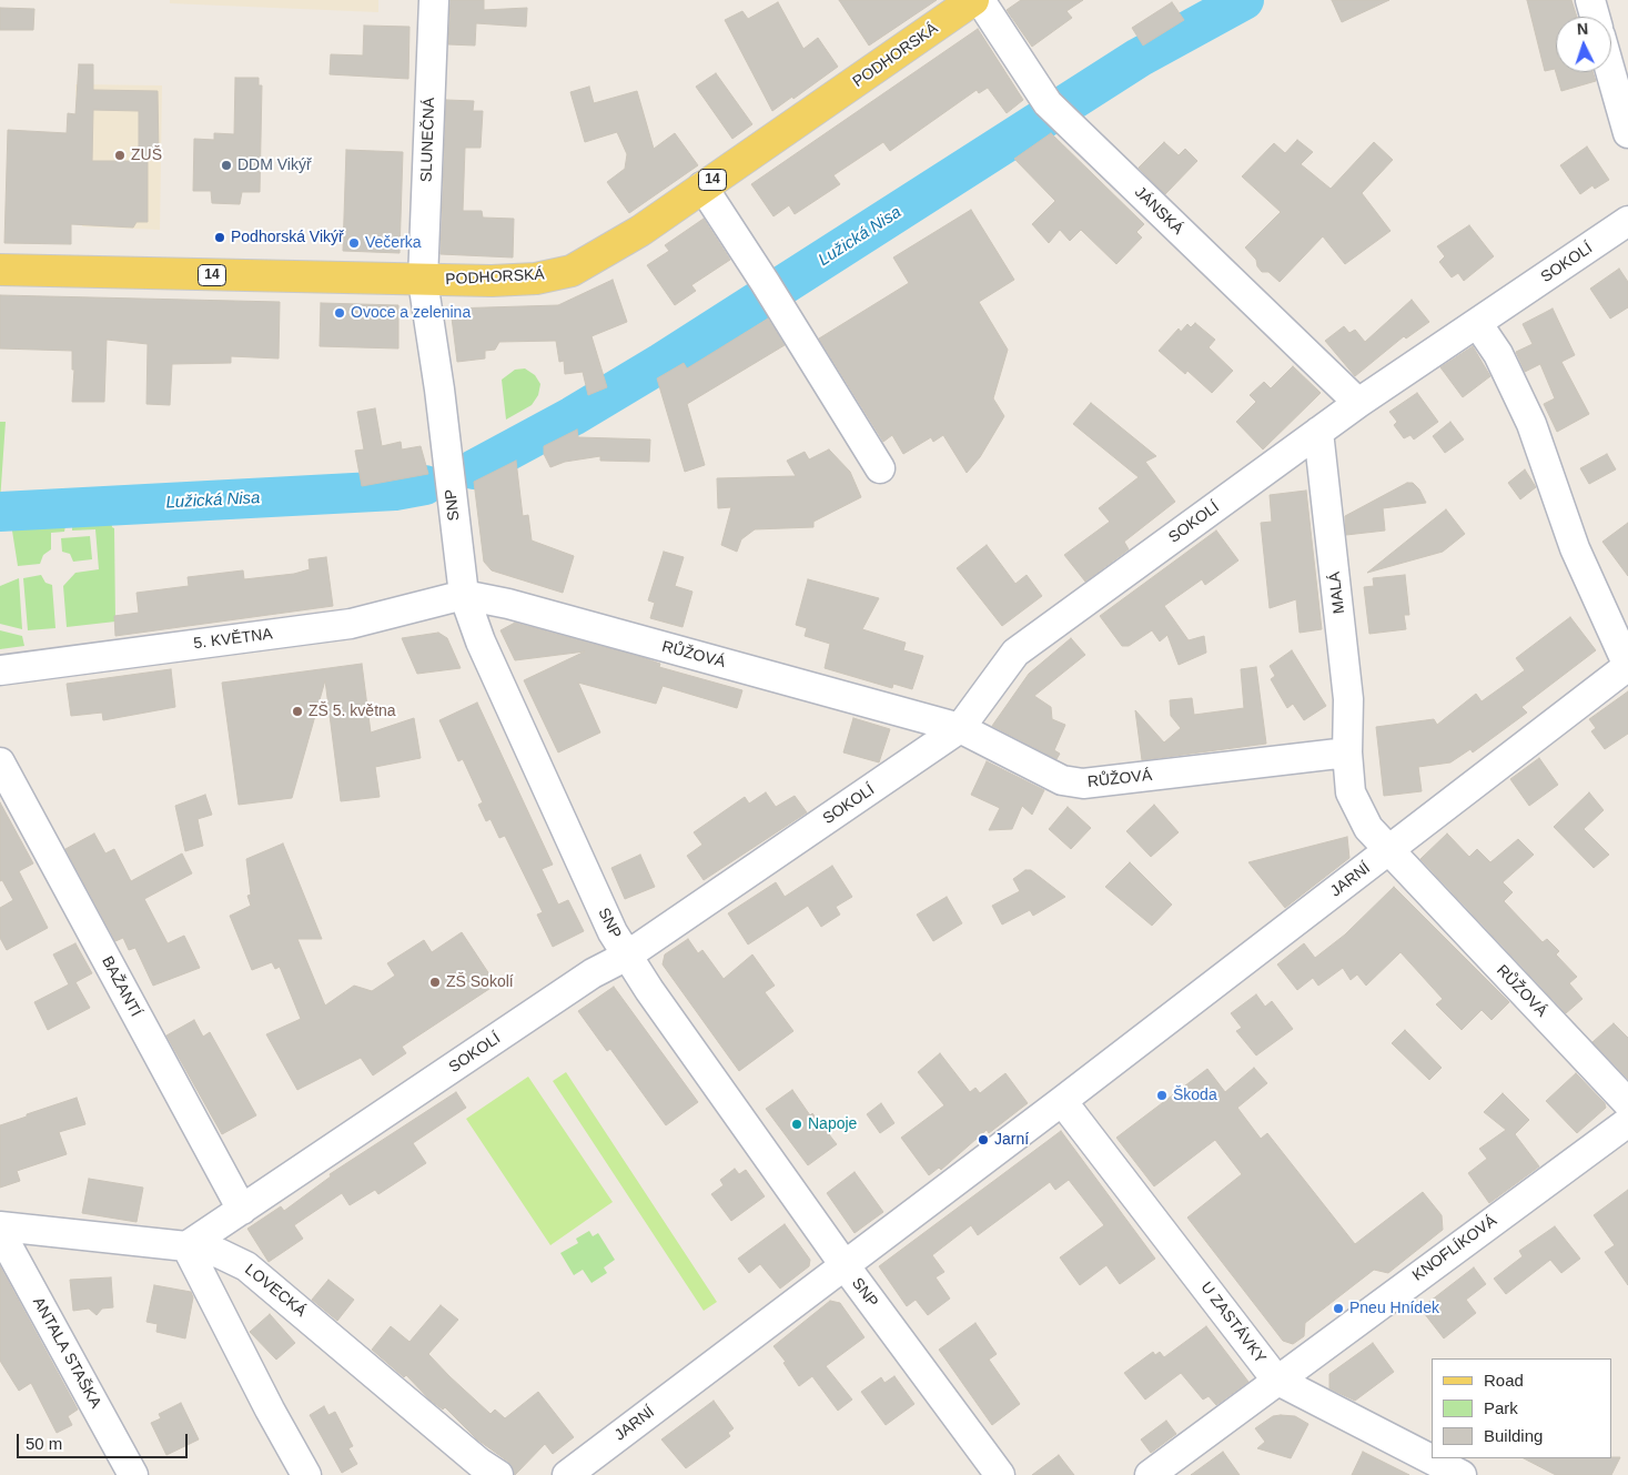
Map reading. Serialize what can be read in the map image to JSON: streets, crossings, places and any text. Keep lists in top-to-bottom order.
{
  "streets": {
    "main road": ["PODHORSKÁ", "14"],
    "street": [
      "SLUNEČNÁ",
      "JÁNSKÁ",
      "SOKOLÍ",
      "SNP",
      "MALÁ",
      "5. KVĚTNA",
      "RŮŽOVÁ",
      "JARNÍ",
      "BAŽANTÍ",
      "KNOFLÍKOVÁ",
      "LOVECKÁ",
      "U ZASTÁVKY",
      "ANTALA STAŠKA"
    ]
  },
  "crossings": [
    ["PODHORSKÁ", "SLUNEČNÁ"],
    ["PODHORSKÁ", "SNP"],
    ["SLUNEČNÁ", "SNP"],
    ["JÁNSKÁ", "SOKOLÍ"],
    ["SOKOLÍ", "SNP"],
    ["SOKOLÍ", "MALÁ"],
    ["SOKOLÍ", "RŮŽOVÁ"],
    ["SOKOLÍ", "BAŽANTÍ"],
    ["SOKOLÍ", "LOVECKÁ"],
    ["SNP", "5. KVĚTNA"],
    ["SNP", "RŮŽOVÁ"],
    ["SNP", "JARNÍ"],
    ["MALÁ", "RŮŽOVÁ"],
    ["5. KVĚTNA", "RŮŽOVÁ"],
    ["RŮŽOVÁ", "JARNÍ"],
    ["JARNÍ", "U ZASTÁVKY"],
    ["KNOFLÍKOVÁ", "U ZASTÁVKY"]
  ],
  "water": ["Lužická Nisa"],
  "places": [
    "ZUŠ",
    "DDM Vikýř",
    "Podhorská Vikýř",
    "Večerka",
    "Ovoce a zelenina",
    "ZŠ 5. května",
    "ZŠ Sokolí",
    "Škoda",
    "Napoje",
    "Jarní",
    "Pneu Hnídek"
  ],
  "legend": ["Road", "Park", "Building"],
  "scale_bar": "50 m",
  "north": "top"
}
